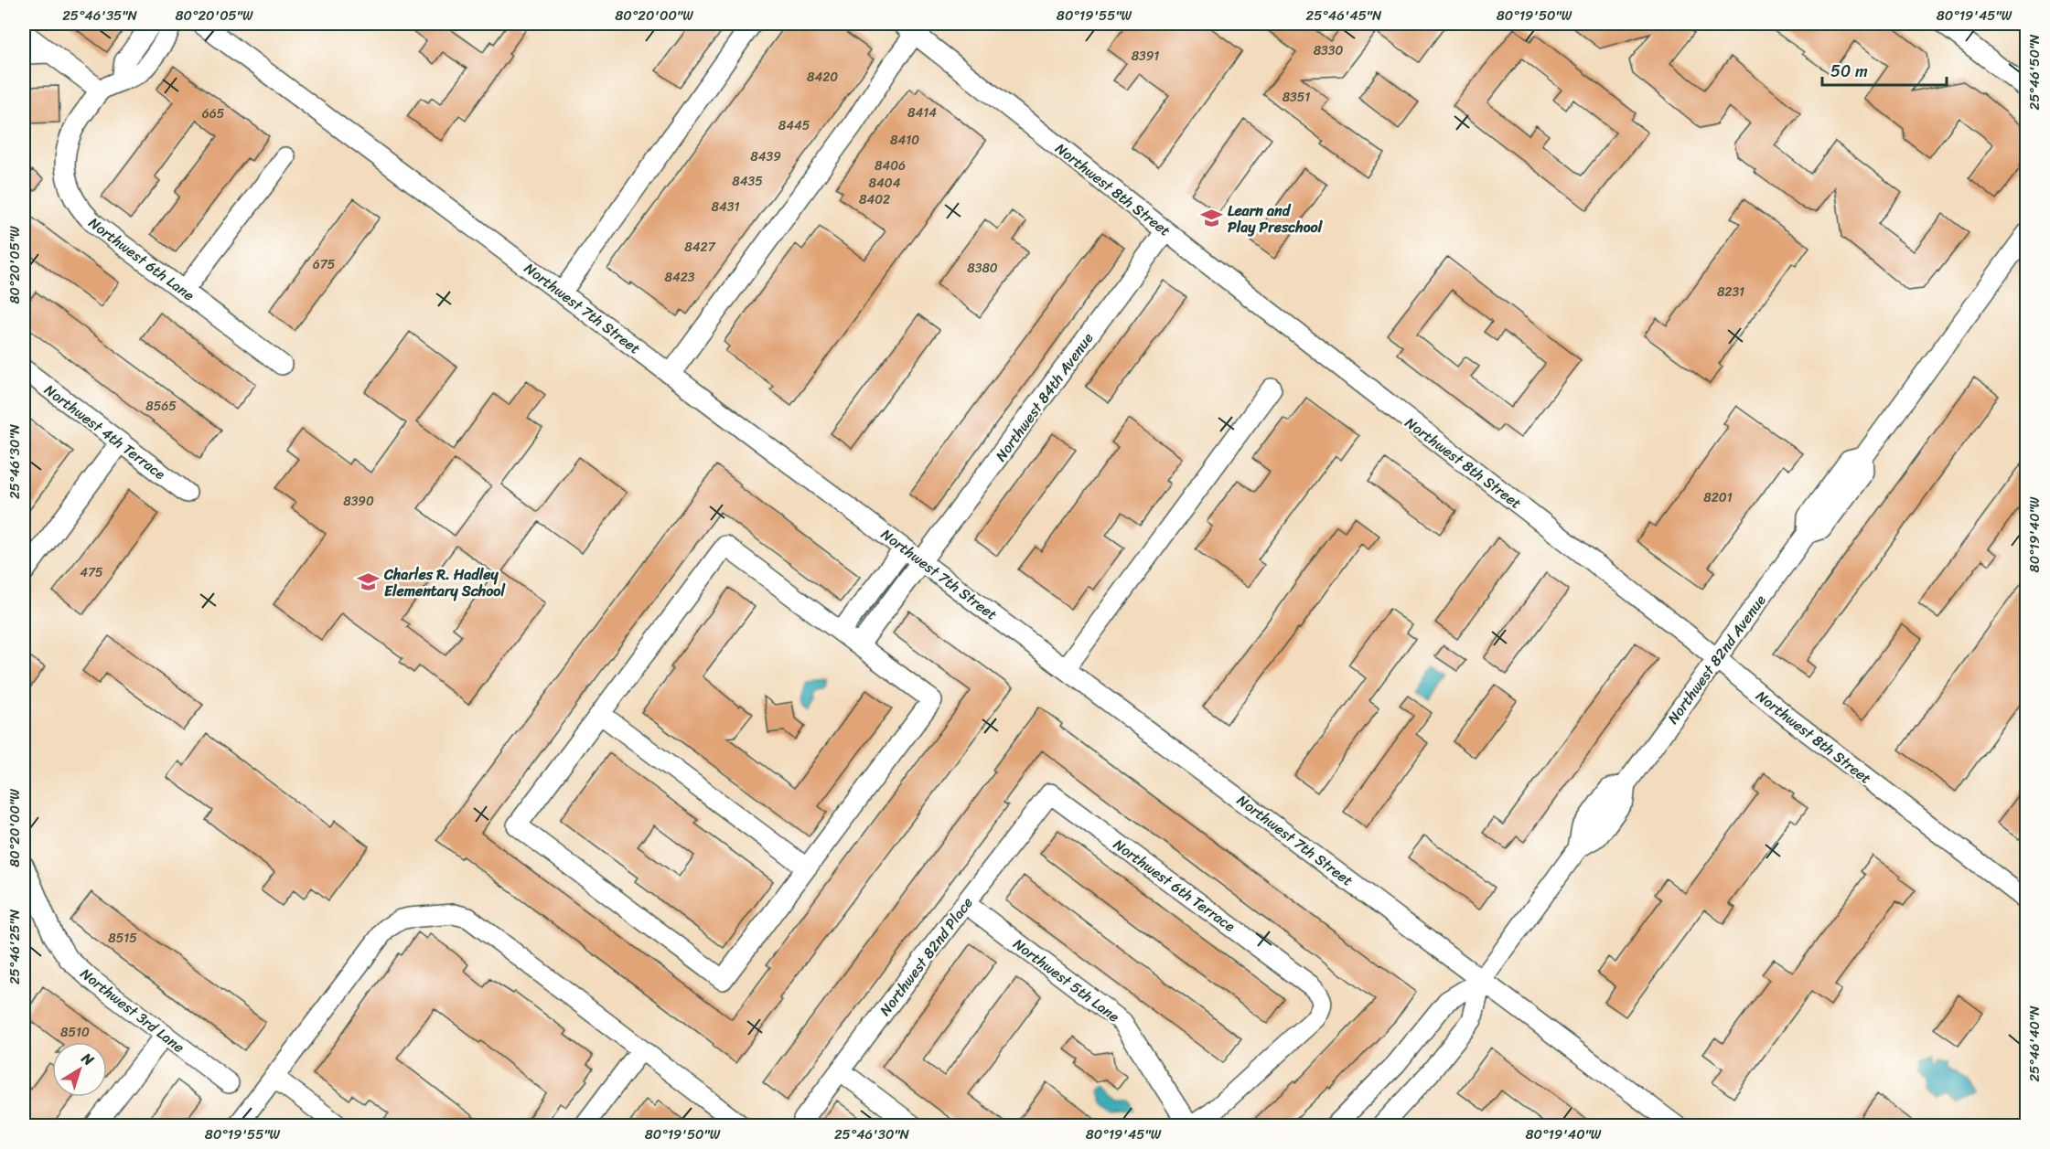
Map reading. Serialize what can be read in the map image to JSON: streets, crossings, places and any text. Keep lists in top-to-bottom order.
{
  "streets": {
    "street": [
      "Northwest 8th Street",
      "Northwest 6th Lane",
      "Northwest 7th Street",
      "Northwest 84th Avenue",
      "Northwest 4th Terrace",
      "Northwest 82nd Avenue",
      "Northwest 6th Terrace",
      "Northwest 82nd Place",
      "Northwest 5th Lane",
      "Northwest 3rd Lane"
    ]
  },
  "crossings": [
    ["Northwest 8th Street", "Northwest 84th Avenue"],
    ["Northwest 8th Street", "Northwest 82nd Avenue"],
    ["Northwest 7th Street", "Northwest 84th Avenue"],
    ["Northwest 7th Street", "Northwest 82nd Avenue"],
    ["Northwest 6th Terrace", "Northwest 82nd Place"],
    ["Northwest 6th Terrace", "Northwest 5th Lane"],
    ["Northwest 82nd Place", "Northwest 5th Lane"]
  ],
  "places": {
    "school or university": ["Learn and Play Preschool", "Charles R. Hadley Elementary School"]
  },
  "house_numbers": [
    "8330",
    "8391",
    "8420",
    "8351",
    "8414",
    "665",
    "8445",
    "8410",
    "8439",
    "8406",
    "8435",
    "8404",
    "8402",
    "8431",
    "8427",
    "675",
    "8380",
    "8423",
    "8231",
    "8565",
    "8201",
    "8390",
    "475",
    "8515",
    "8510"
  ],
  "scale_bar": "50 m",
  "north": "top right",
  "coordinates": [
    "25°46'35\"N",
    "80°20'05\"W",
    "80°20'00\"W",
    "80°19'55\"W",
    "25°46'45\"N",
    "80°19'50\"W",
    "80°19'45\"W",
    "25°46'50\"N",
    "25°46'30\"N",
    "80°19'40\"W",
    "25°46'25\"N",
    "25°46'40\"N"
  ]
}
